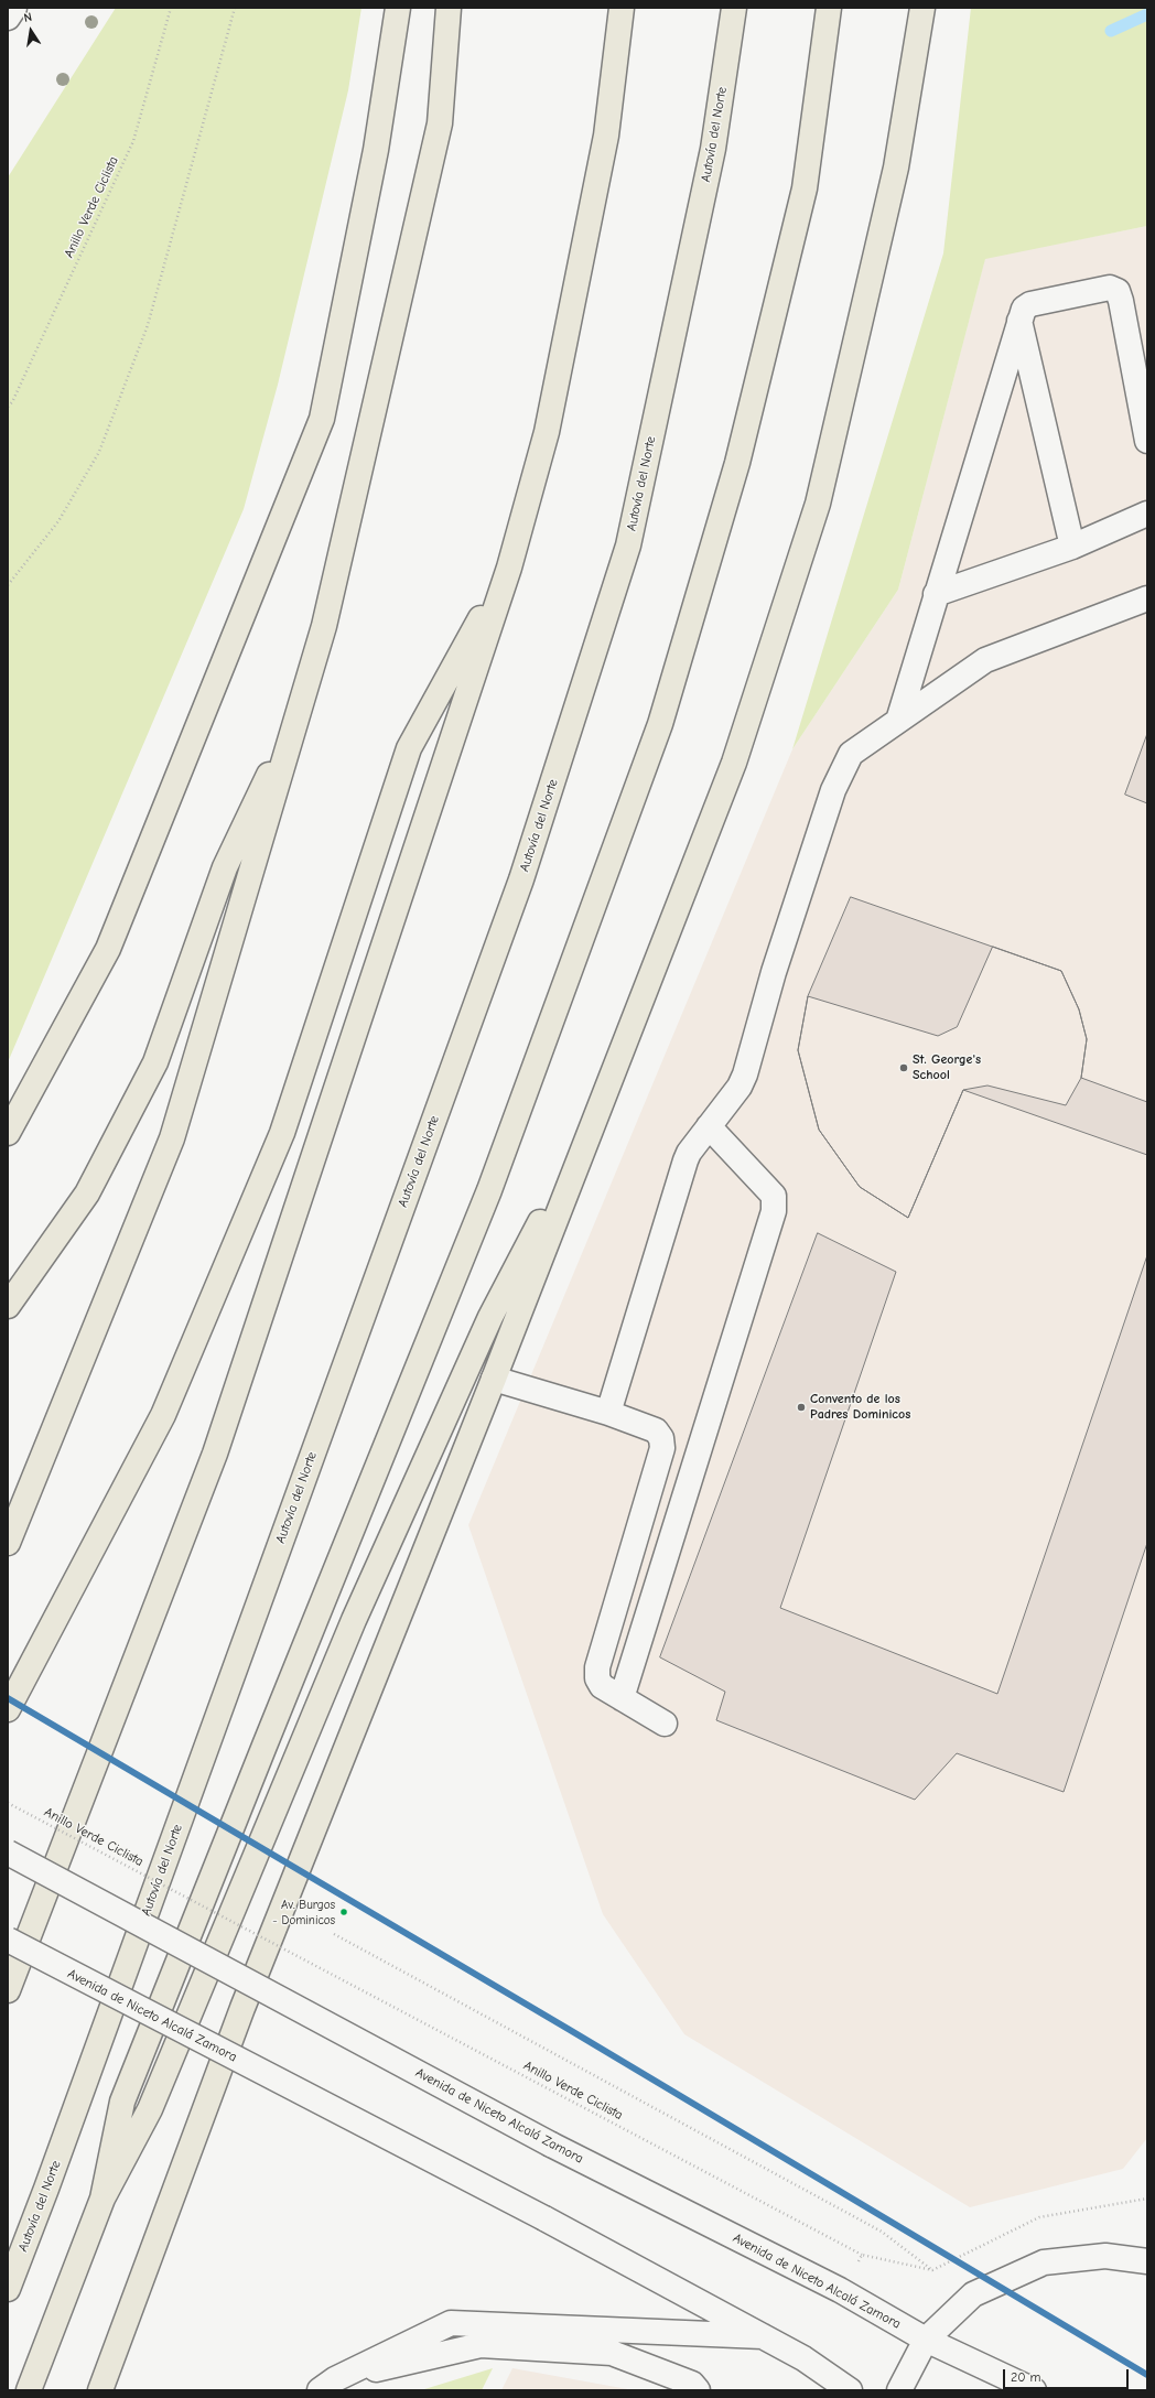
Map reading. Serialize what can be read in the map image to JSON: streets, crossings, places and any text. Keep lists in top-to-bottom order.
{
  "streets": {
    "highway": ["Autovía del Norte"],
    "street": ["Avenida de Niceto Alcalá Zamora"],
    "path": ["Anillo Verde Ciclista"]
  },
  "places": ["St. George's School", "Convento de los Padres Dominicos", "Av. Burgos - Dominicos"],
  "scale_bar": "20 m",
  "north": "top"
}
